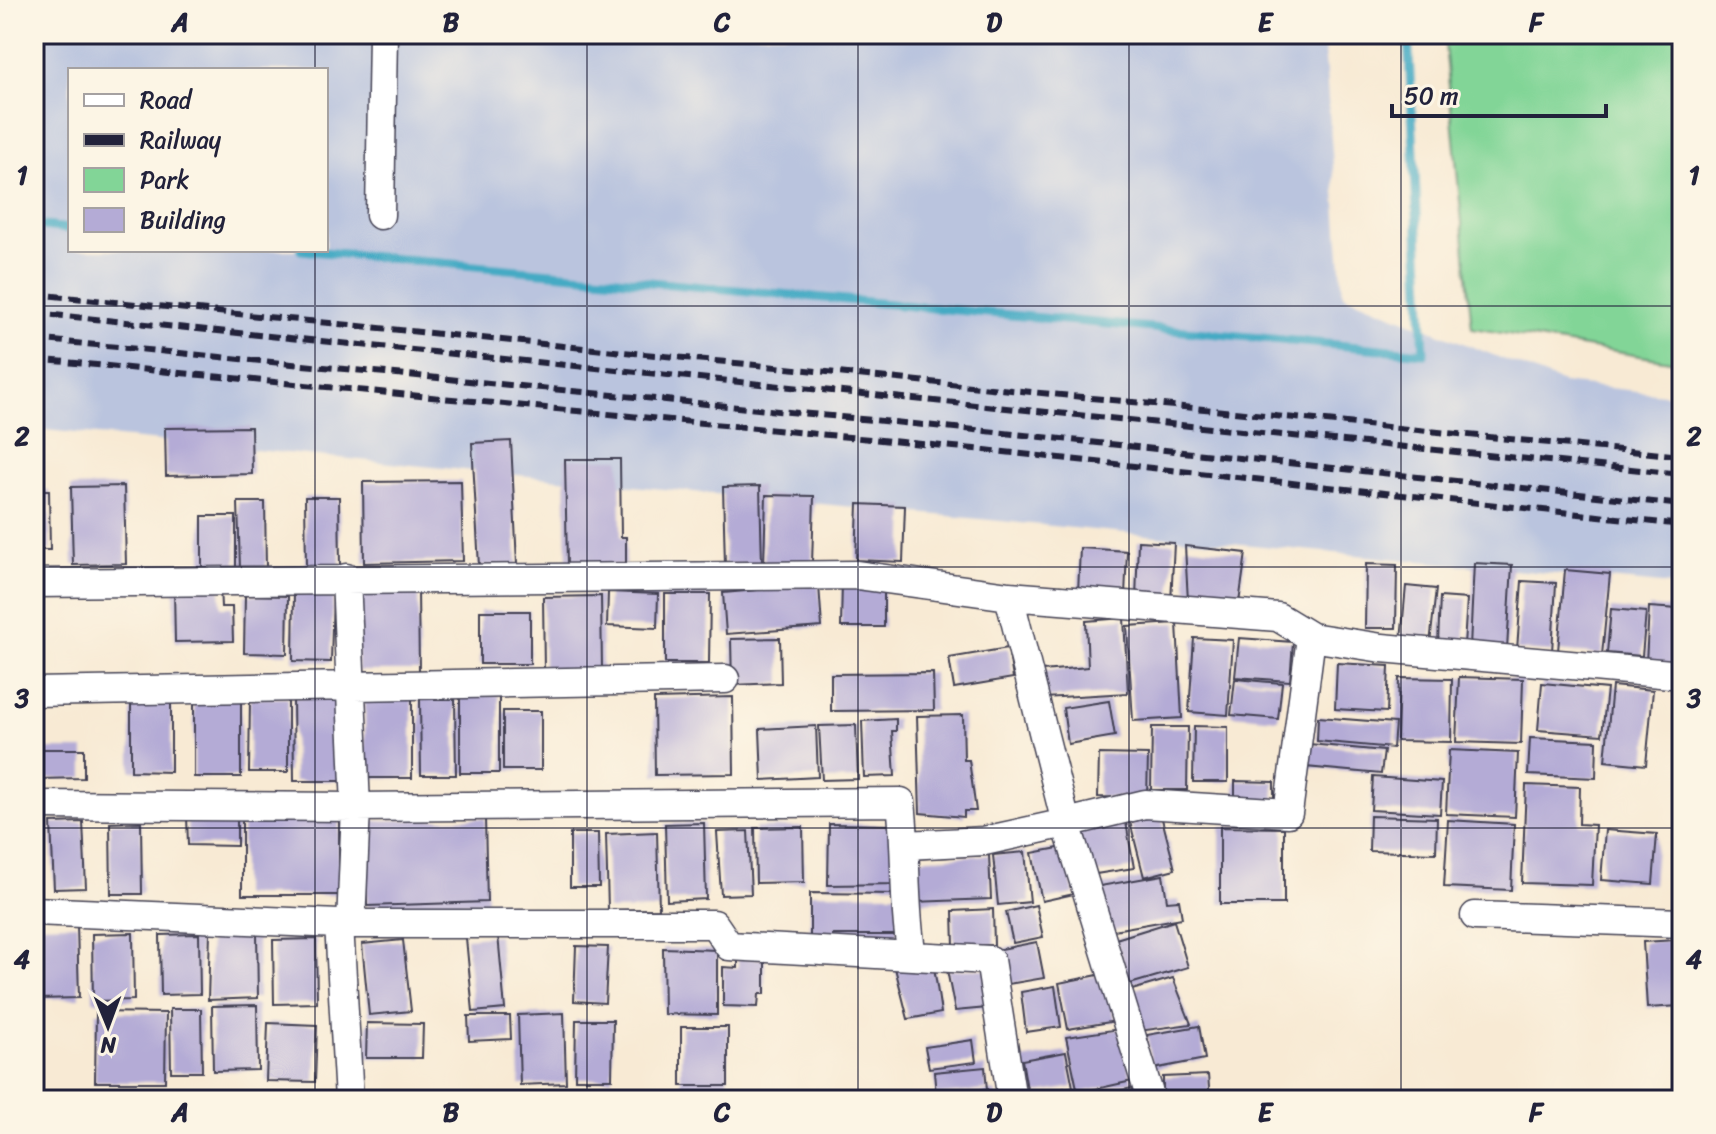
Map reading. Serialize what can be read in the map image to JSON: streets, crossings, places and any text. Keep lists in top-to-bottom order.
{
  "legend": [
    "Road",
    "Railway",
    "Park",
    "Building"
  ],
  "scale_bar": "50 m",
  "north": "bottom",
  "grid": {
    "columns": [
      "A",
      "B",
      "C",
      "D",
      "E",
      "F"
    ],
    "rows": [
      "1",
      "2",
      "3",
      "4"
    ]
  }
}
